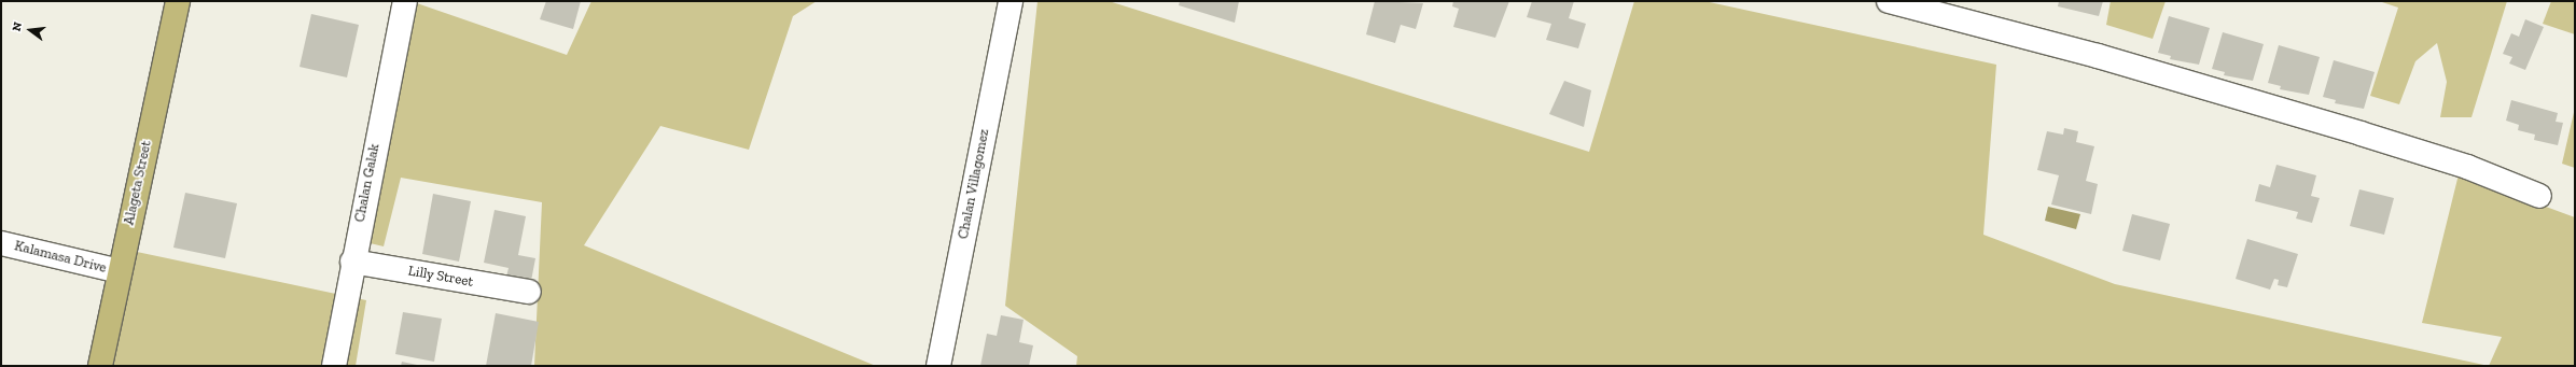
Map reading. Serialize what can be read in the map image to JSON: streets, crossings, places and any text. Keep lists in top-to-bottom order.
{
  "streets": {
    "main road": ["Alageta Street"],
    "street": [
      "Chalan Galak",
      "Chalan Villagomez",
      "Kalamasa Drive",
      "Lilly Street"
    ]
  },
  "crossings": [
    ["Alageta Street", "Kalamasa Drive"],
    ["Chalan Galak", "Lilly Street"]
  ],
  "north": "left"
}
